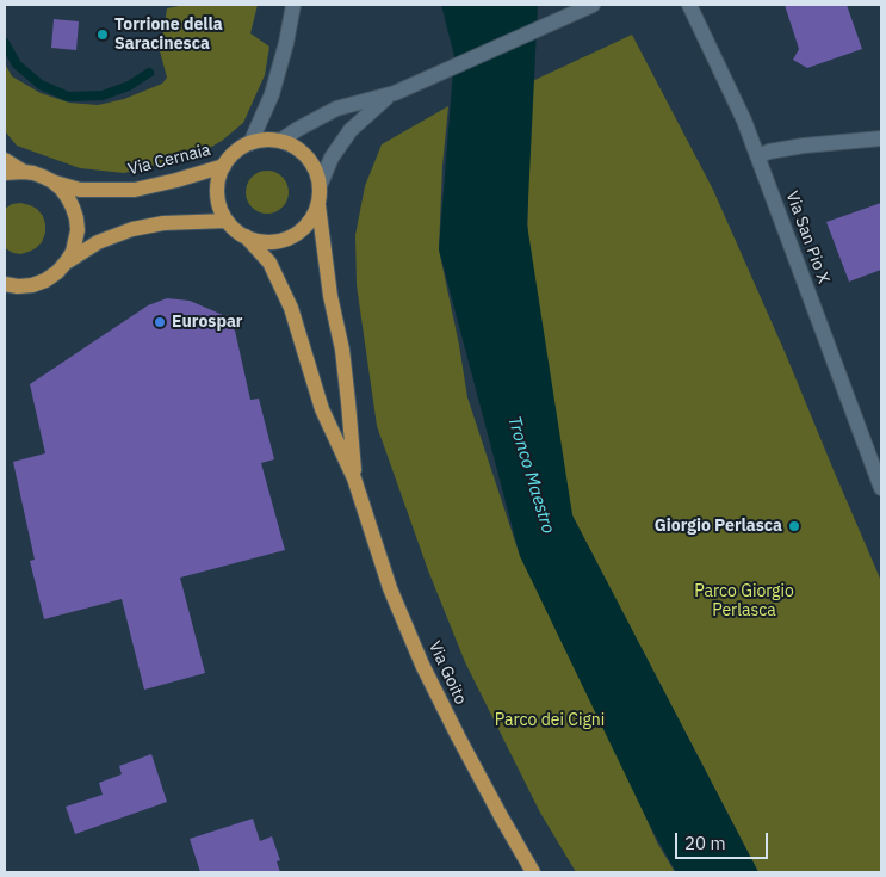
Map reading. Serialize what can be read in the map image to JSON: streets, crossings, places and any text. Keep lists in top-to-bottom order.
{
  "streets": {
    "main road": ["Via Cernaia", "Via Goito"],
    "street": ["Via San Pio X"]
  },
  "crossings": [
    ["Via Cernaia", "Via Goito"]
  ],
  "water": ["Tronco Maestro"],
  "parks": ["Parco Giorgio Perlasca", "Parco dei Cigni"],
  "places": ["Torrione della Saracinesca", "Eurospar", "Giorgio Perlasca"],
  "scale_bar": "20 m"
}
